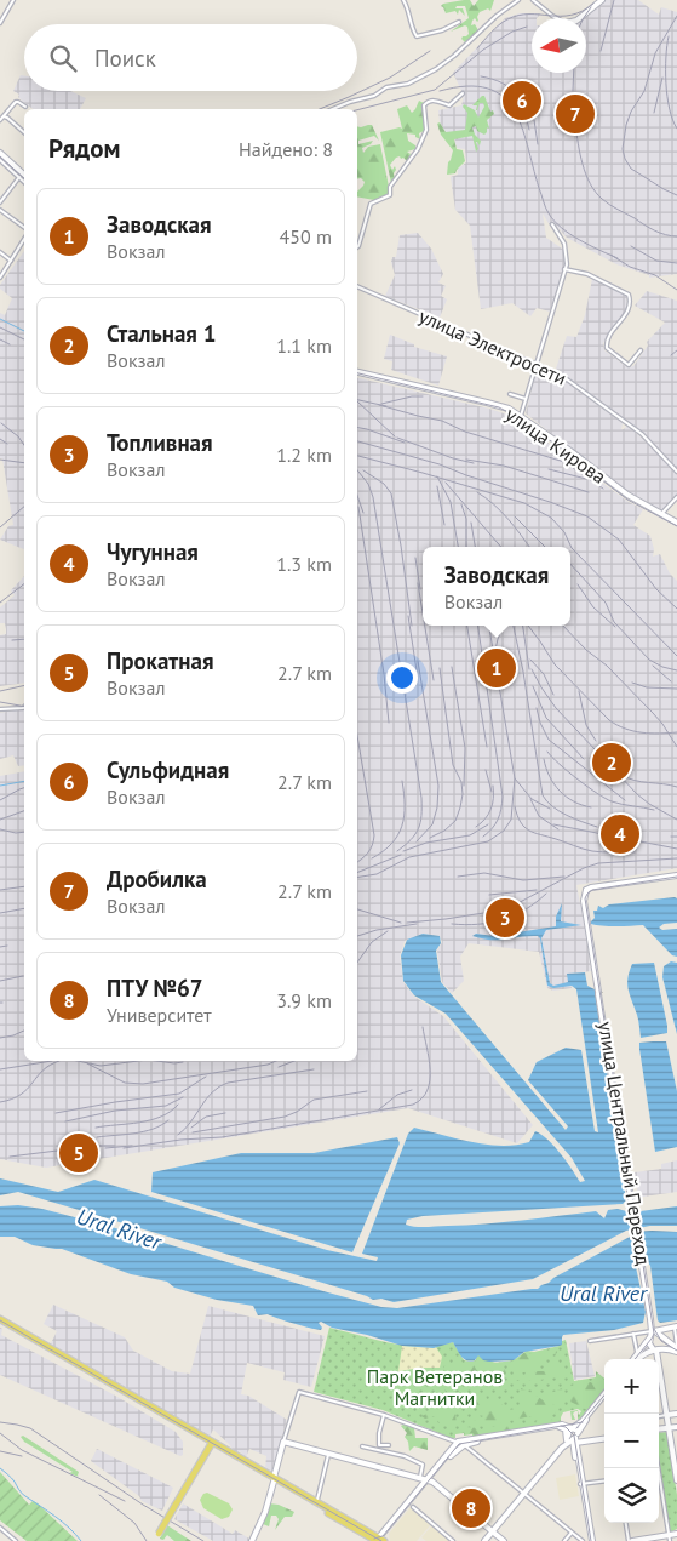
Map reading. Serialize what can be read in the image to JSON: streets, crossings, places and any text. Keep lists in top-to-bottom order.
{
  "streets": {
    "main road": ["улица Кирова", "улица Центральный Переход"],
    "street": ["улица Электросети"]
  },
  "water": ["Ural River"],
  "parks": ["Парк Ветеранов Магнитки"],
  "north": "left",
  "page": {
    "search": "Поиск",
    "pins": [
      "6",
      "7",
      "1",
      "2",
      "4",
      "3",
      "5",
      "8"
    ],
    "heading": ["Рядом", "Найдено: 8"],
    "list": [
      {
        "mark": "1",
        "name": "Заводская",
        "note": "Вокзал",
        "value": "450 m"
      },
      {
        "mark": "2",
        "name": "Стальная 1",
        "note": "Вокзал",
        "value": "1.1 km"
      },
      {
        "mark": "3",
        "name": "Топливная",
        "note": "Вокзал",
        "value": "1.2 km"
      },
      {
        "mark": "4",
        "name": "Чугунная",
        "note": "Вокзал",
        "value": "1.3 km"
      },
      {
        "mark": "5",
        "name": "Прокатная",
        "note": "Вокзал",
        "value": "2.7 km"
      },
      {
        "mark": "6",
        "name": "Сульфидная",
        "note": "Вокзал",
        "value": "2.7 km"
      },
      {
        "mark": "7",
        "name": "Дробилка",
        "note": "Вокзал",
        "value": "2.7 km"
      },
      {
        "mark": "8",
        "name": "ПТУ №67",
        "note": "Университет",
        "value": "3.9 km"
      }
    ],
    "popup": ["Заводская", "Вокзал"],
    "map_buttons": ["+", "−"]
  }
}
